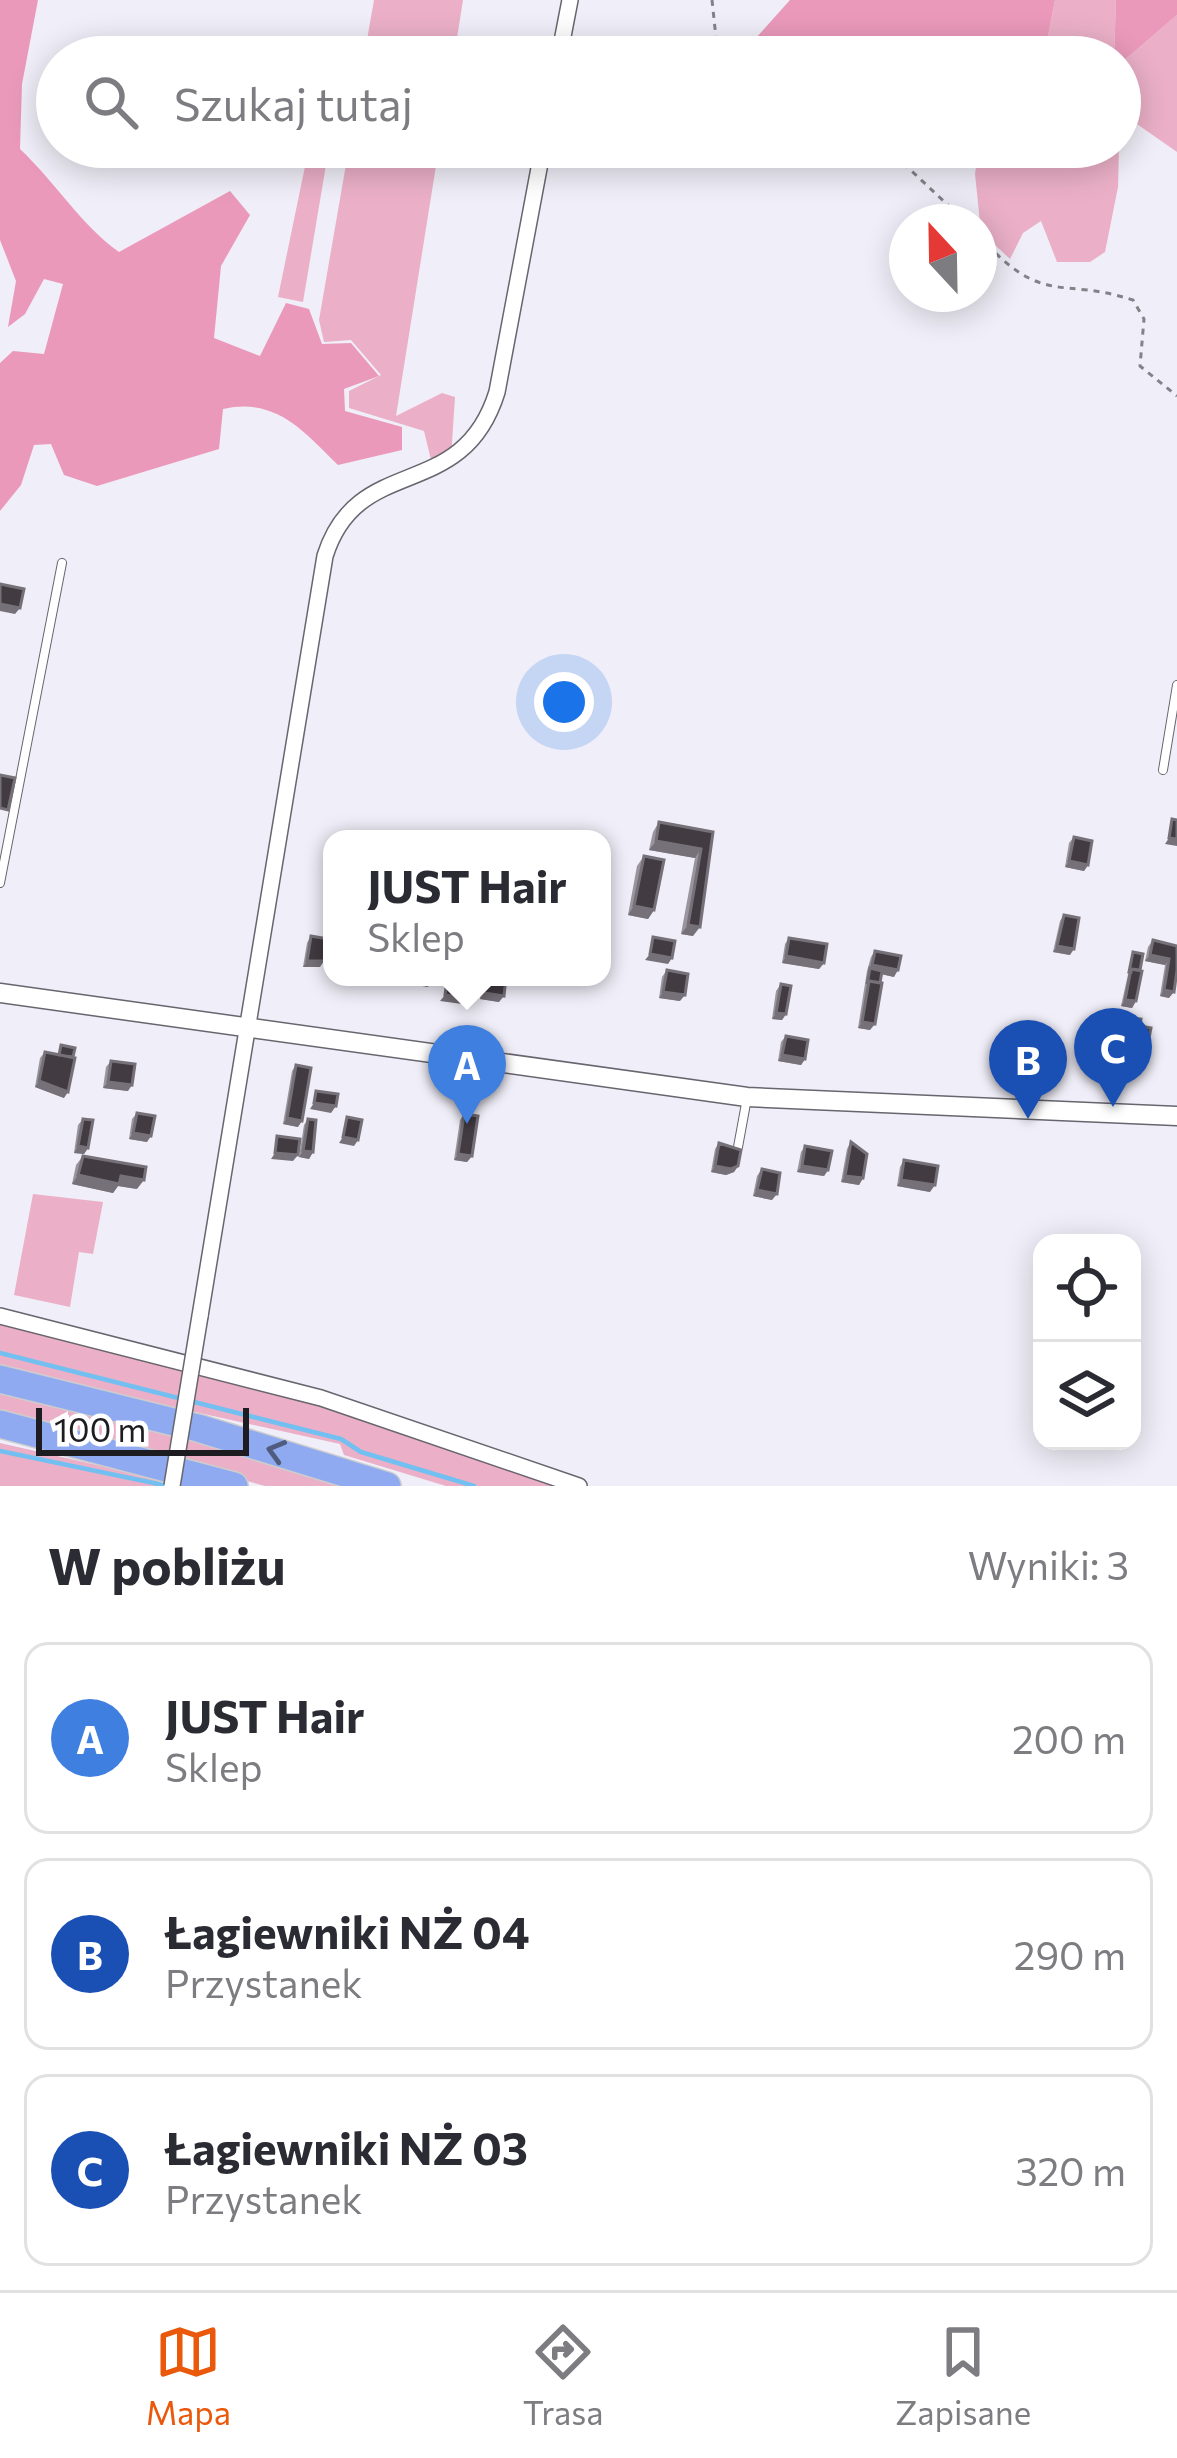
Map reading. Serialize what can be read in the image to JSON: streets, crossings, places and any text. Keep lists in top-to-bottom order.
{
  "scale_bar": "100 m",
  "north": "top",
  "page": {
    "search": "Szukaj tutaj",
    "popup": ["JUST Hair", "Sklep"],
    "pins": ["C", "B", "A"],
    "scale": "100 m",
    "heading": ["W pobliżu", "Wyniki: 3"],
    "list": [
      {
        "mark": "A",
        "name": "JUST Hair",
        "note": "Sklep",
        "value": "200 m"
      },
      {
        "mark": "B",
        "name": "Łagiewniki NŻ 04",
        "note": "Przystanek",
        "value": "290 m"
      },
      {
        "mark": "C",
        "name": "Łagiewniki NŻ 03",
        "note": "Przystanek",
        "value": "320 m"
      }
    ],
    "nav": ["Mapa", "Trasa", "Zapisane"]
  }
}
